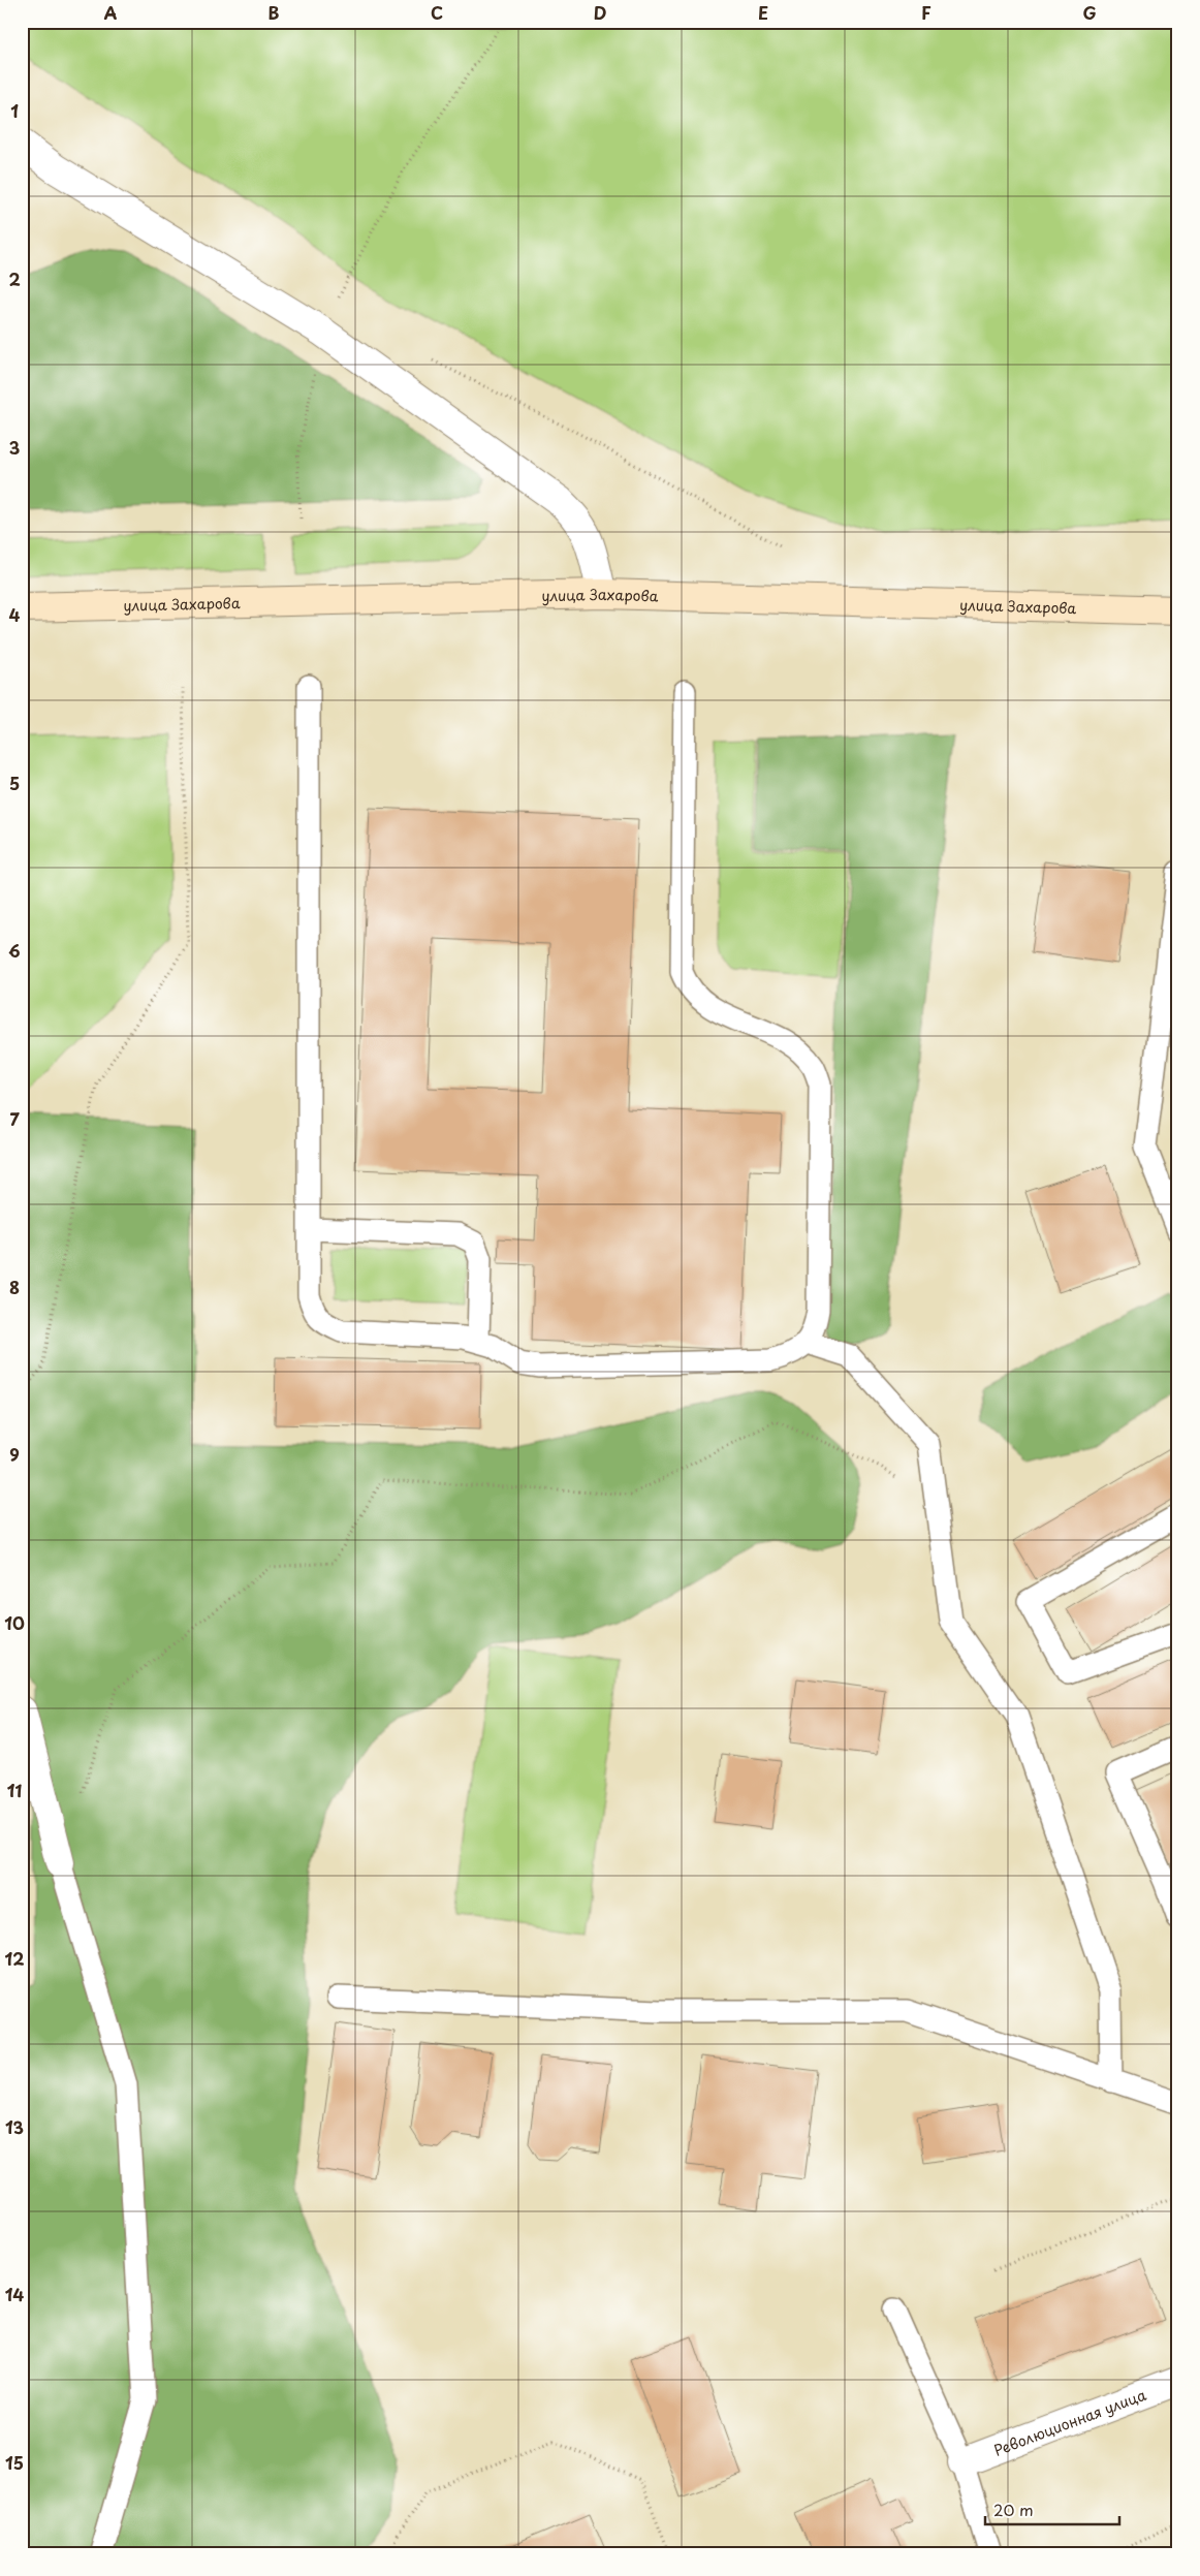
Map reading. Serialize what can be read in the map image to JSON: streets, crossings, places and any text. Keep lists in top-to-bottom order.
{
  "streets": {
    "main road": ["улица Захарова"],
    "street": ["Революционная улица"]
  },
  "scale_bar": "20 m",
  "grid": {
    "columns": [
      "A",
      "B",
      "C",
      "D",
      "E",
      "F",
      "G"
    ],
    "rows": [
      "1",
      "2",
      "3",
      "4",
      "5",
      "6",
      "7",
      "8",
      "9",
      "10",
      "11",
      "12",
      "13",
      "14",
      "15"
    ]
  }
}
